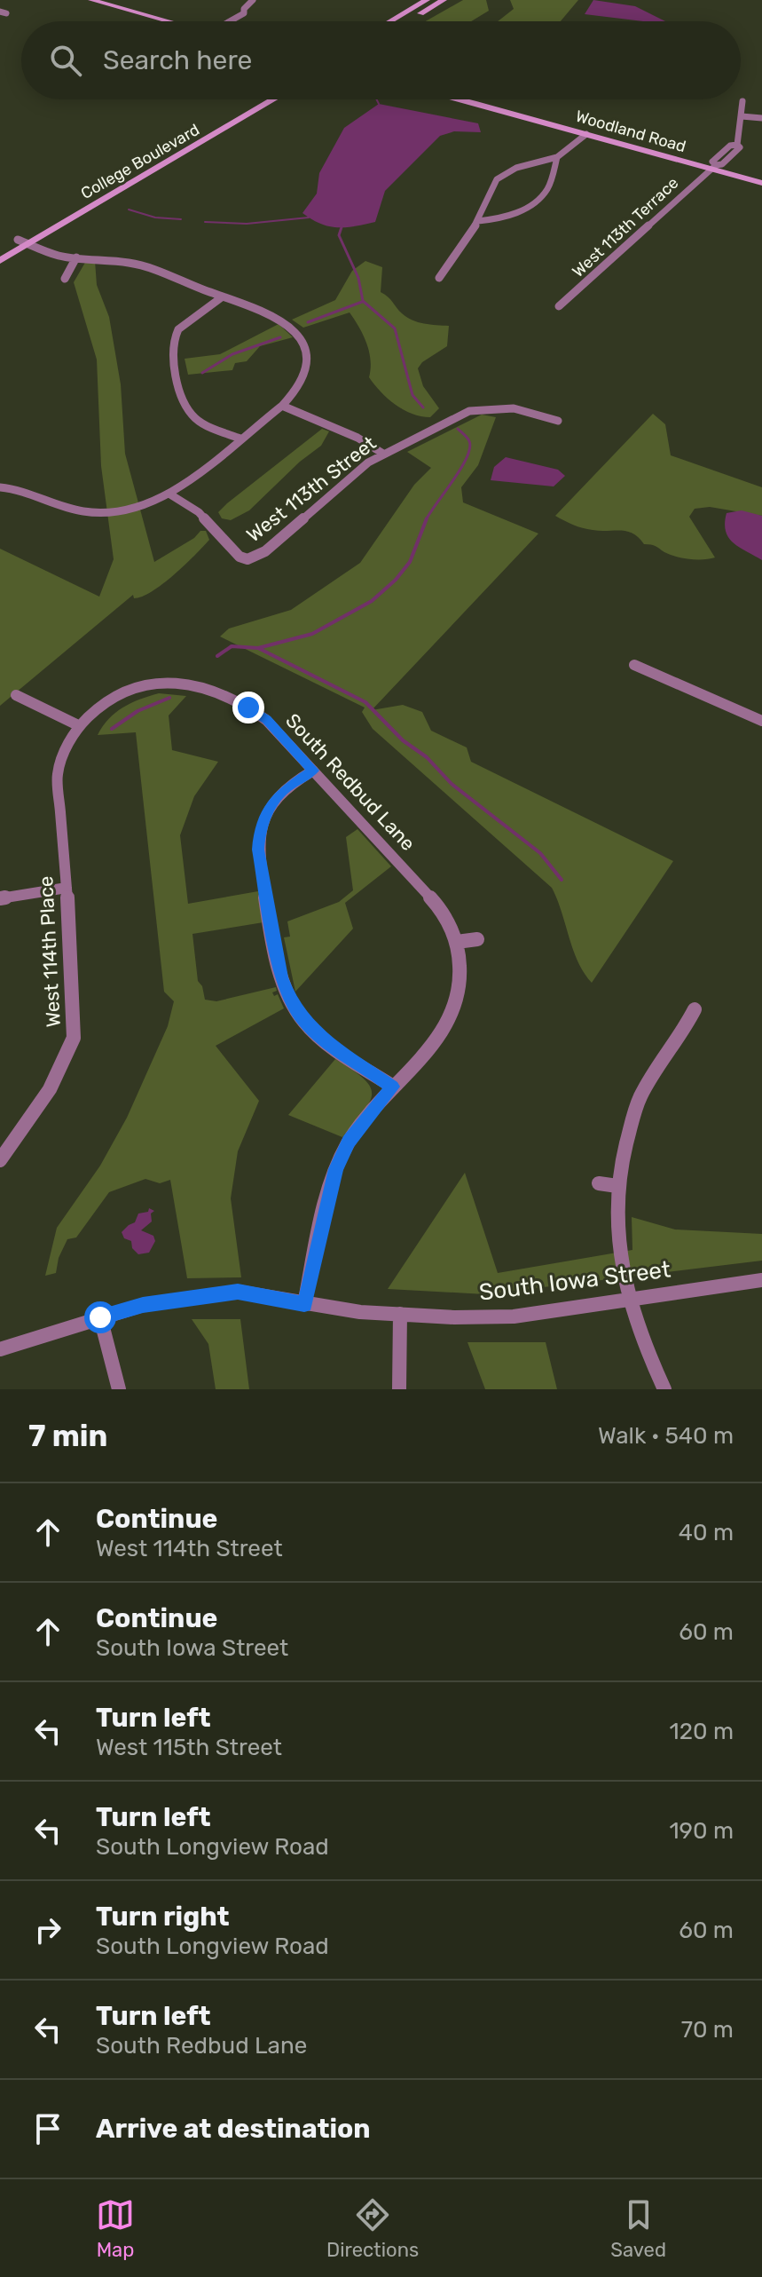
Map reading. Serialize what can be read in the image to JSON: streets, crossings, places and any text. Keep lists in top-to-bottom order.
{
  "streets": {
    "main road": ["Woodland Road", "College Boulevard"],
    "street": [
      "West 113th Terrace",
      "West 113th Street",
      "South Redbud Lane",
      "West 114th Place",
      "South Iowa Street"
    ]
  },
  "crossings": [
    ["Woodland Road", "West 113th Terrace"],
    ["South Redbud Lane", "West 114th Place"]
  ],
  "page": {
    "search": "Search here",
    "heading": ["7 min", "Walk · 540 m"],
    "list": [
      ["Continue", "West 114th Street", "40 m"],
      ["Continue", "South Iowa Street", "60 m"],
      ["Turn left", "West 115th Street", "120 m"],
      ["Turn left", "South Longview Road", "190 m"],
      ["Turn right", "South Longview Road", "60 m"],
      ["Turn left", "South Redbud Lane", "70 m"],
      "Arrive at destination"
    ],
    "nav": ["Map", "Directions", "Saved"]
  }
}
